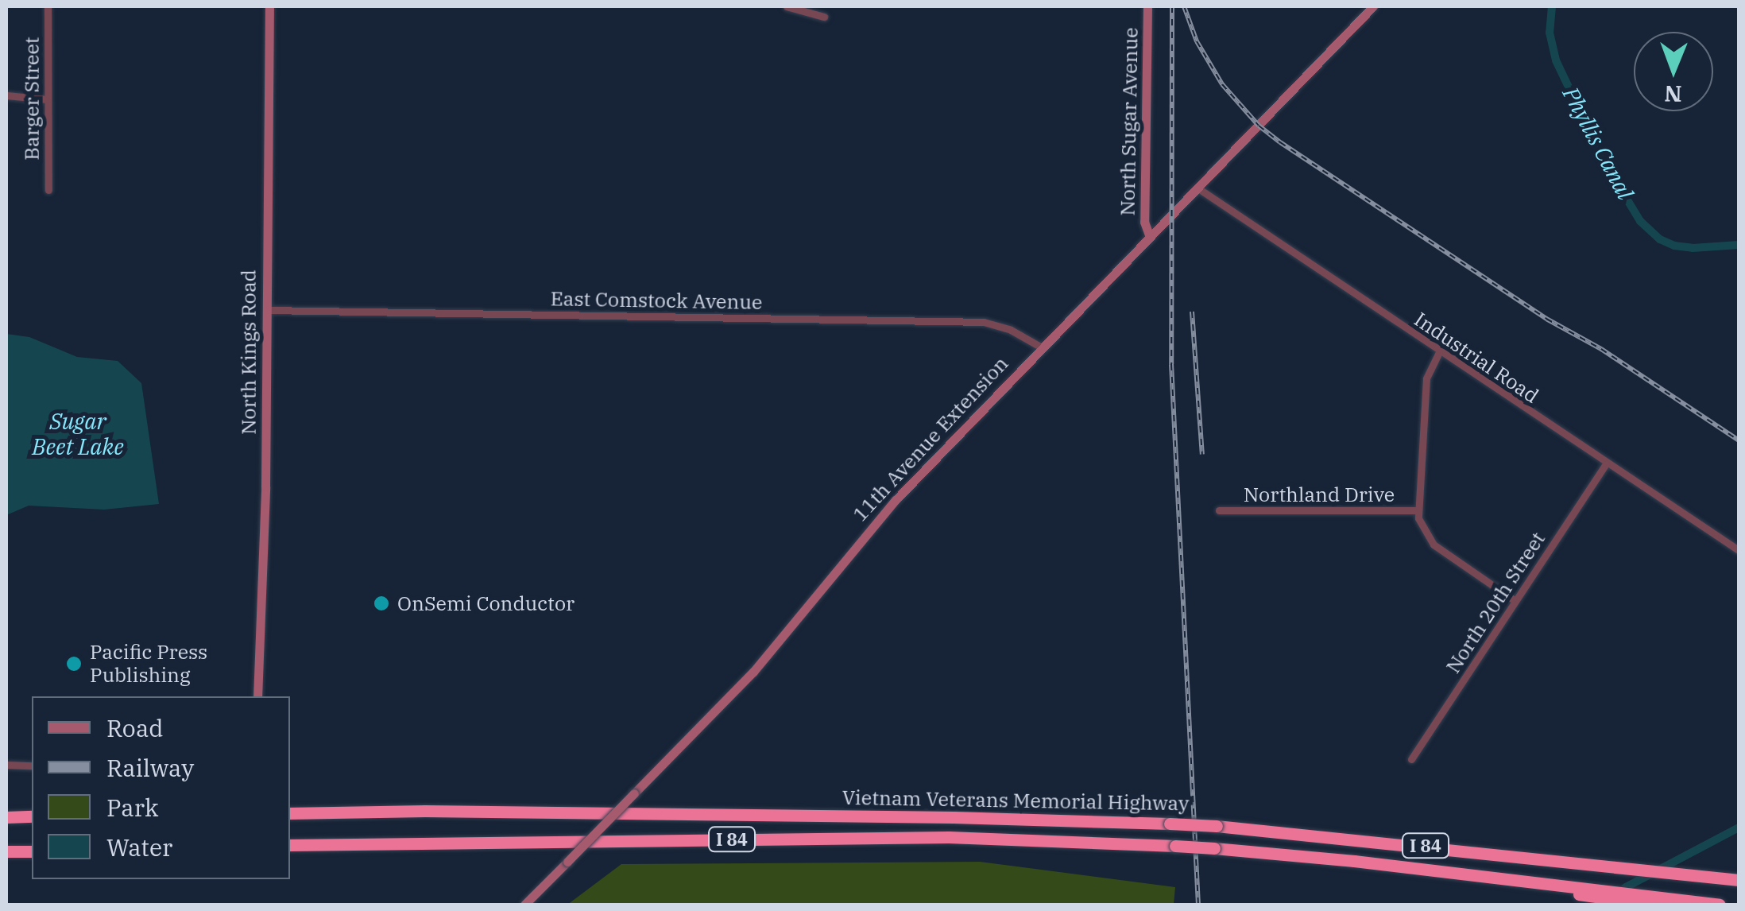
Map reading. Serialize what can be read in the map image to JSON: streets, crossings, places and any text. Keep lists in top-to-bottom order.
{
  "streets": {
    "highway": ["Vietnam Veterans Memorial Highway", "I 84"],
    "street": [
      "Barger Street",
      "North Sugar Avenue",
      "East Comstock Avenue",
      "North Kings Road",
      "Industrial Road",
      "11th Avenue Extension",
      "Northland Drive",
      "North 20th Street"
    ]
  },
  "crossings": [
    ["North Sugar Avenue", "11th Avenue Extension"],
    ["East Comstock Avenue", "North Kings Road"],
    ["East Comstock Avenue", "11th Avenue Extension"],
    ["Industrial Road", "11th Avenue Extension"],
    ["Industrial Road", "North 20th Street"],
    ["Vietnam Veterans Memorial Highway", "I 84"]
  ],
  "water": ["Phyllis Canal", "Sugar Beet Lake"],
  "places": ["OnSemi Conductor", "Pacific Press Publishing"],
  "legend": [
    "Road",
    "Railway",
    "Park",
    "Water"
  ],
  "north": "bottom"
}
